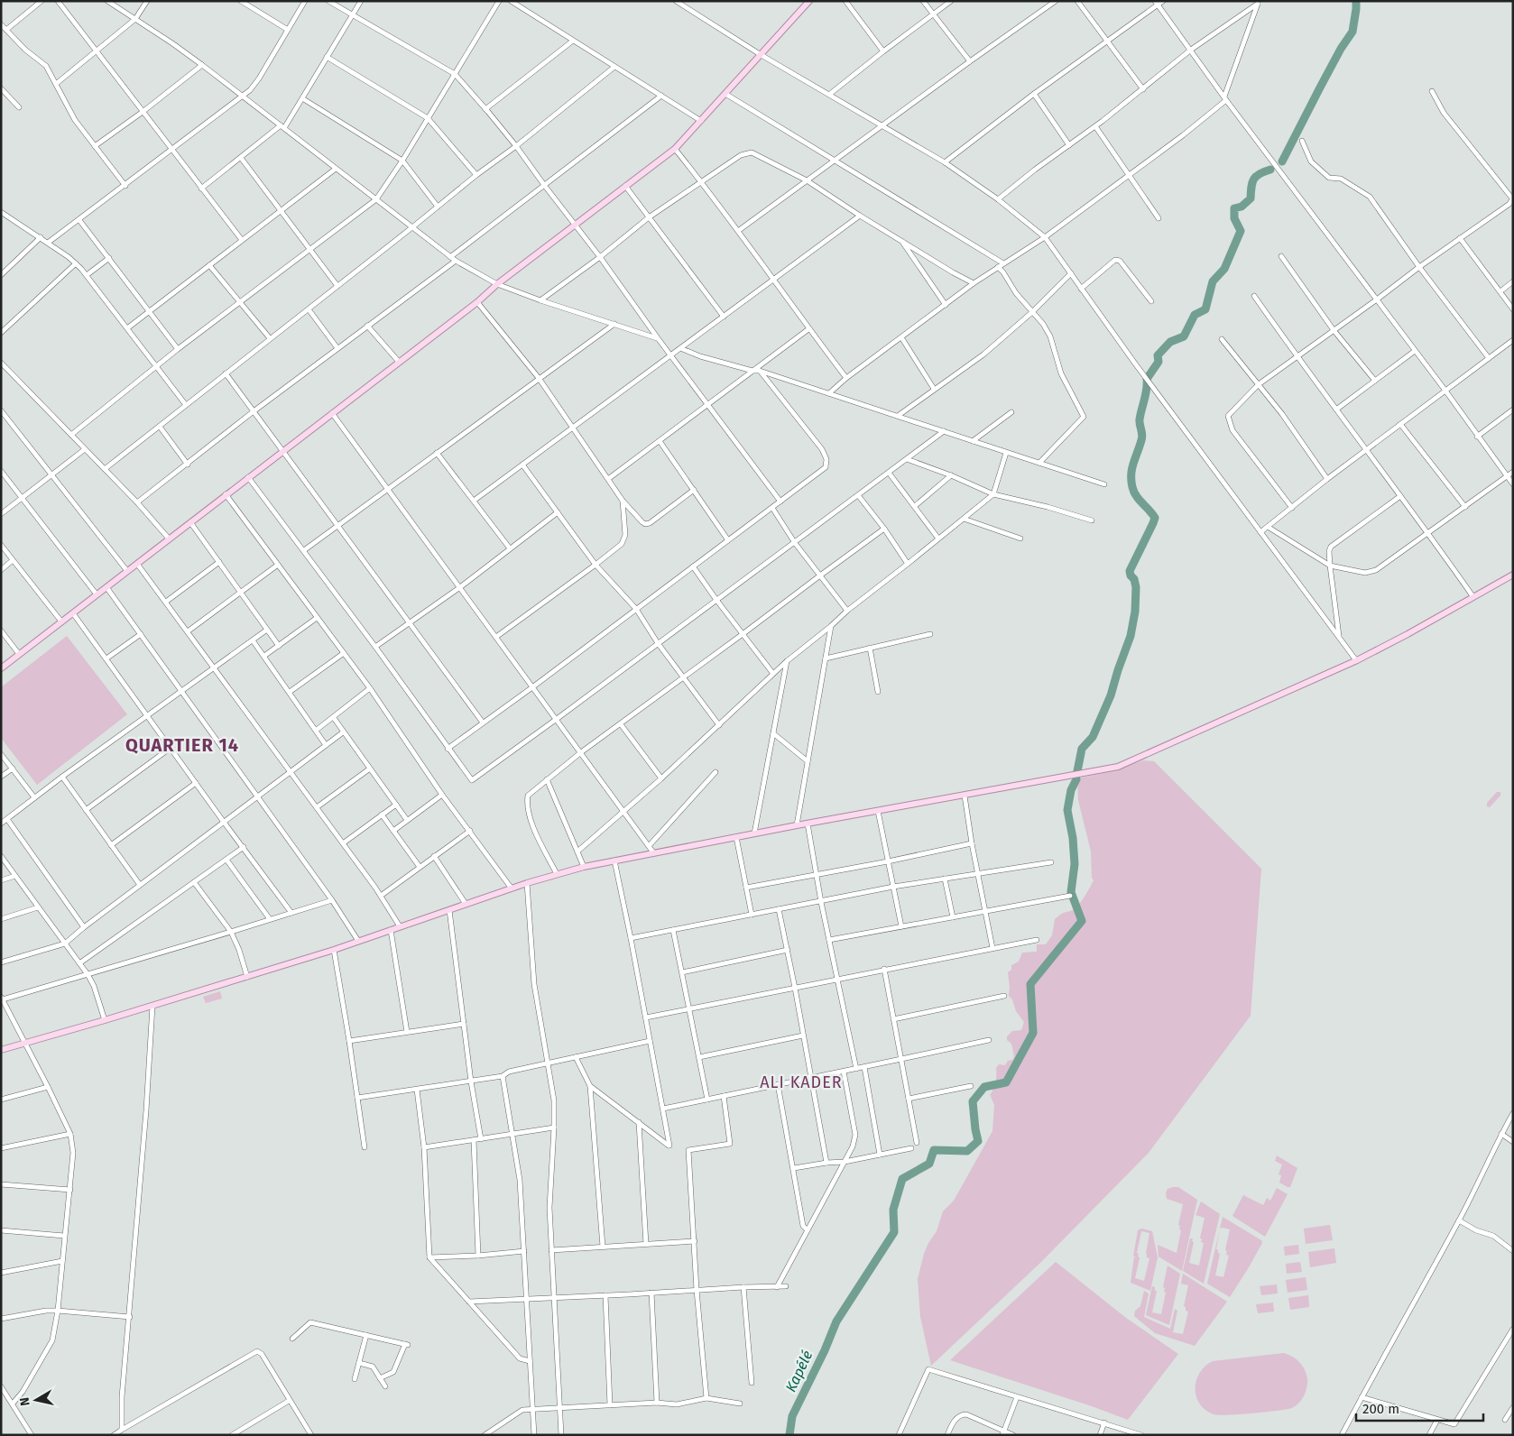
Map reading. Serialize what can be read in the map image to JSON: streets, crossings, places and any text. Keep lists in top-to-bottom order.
{
  "districts": ["QUARTIER 14", "ALI KADER"],
  "water": ["Kapélé"],
  "scale_bar": "200 m",
  "north": "left"
}
